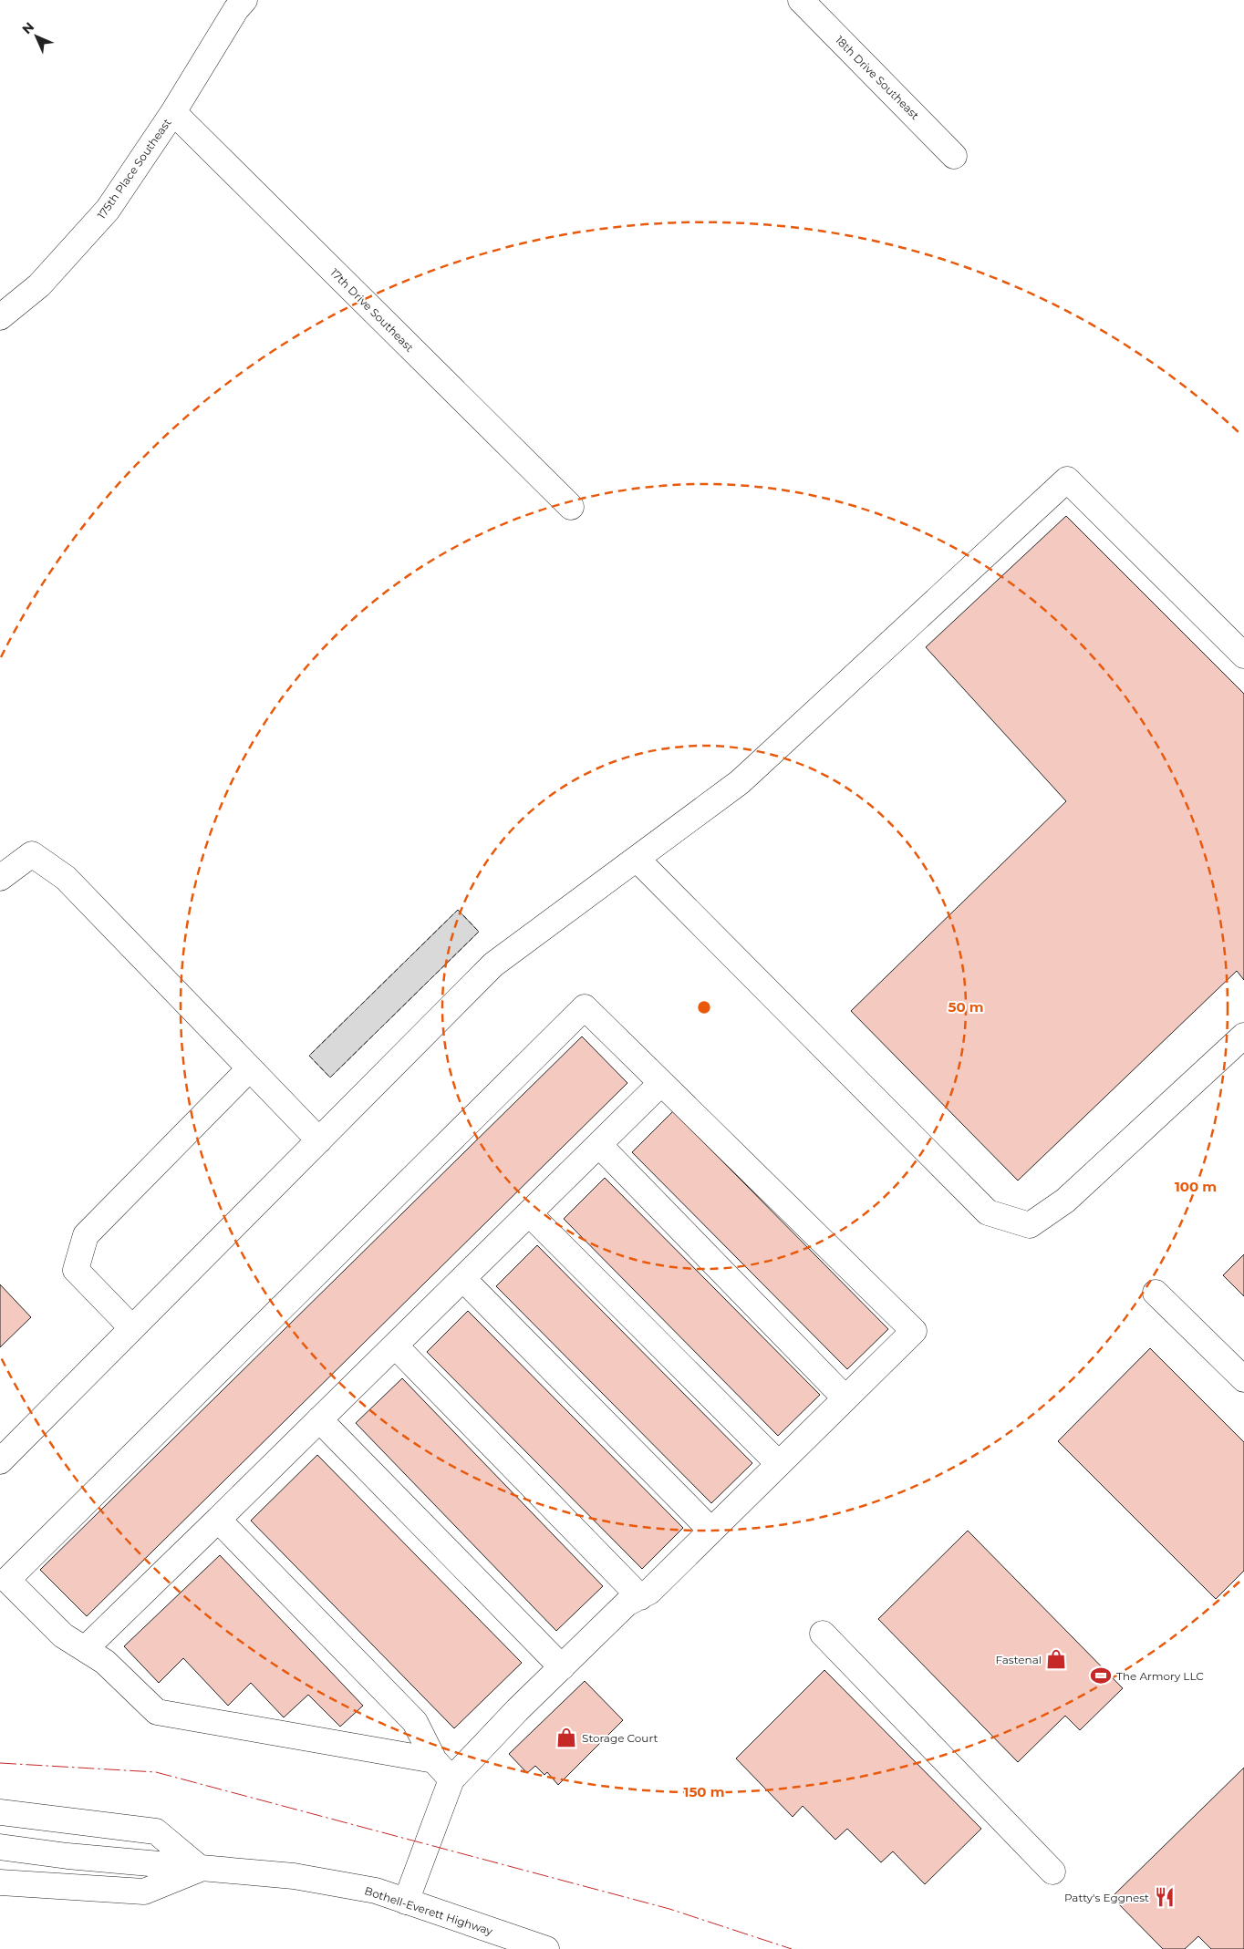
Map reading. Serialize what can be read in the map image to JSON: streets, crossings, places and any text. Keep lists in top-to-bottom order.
{
  "streets": {
    "street": [
      "18th Drive Southeast",
      "175th Place Southeast",
      "17th Drive Southeast",
      "Bothell-Everett Highway"
    ]
  },
  "crossings": [
    ["175th Place Southeast", "17th Drive Southeast"]
  ],
  "places": {
    "shop": ["Fastenal", "Storage Court"],
    "sports": ["The Armory LLC"],
    "restaurant": ["Patty's Eggnest"]
  },
  "north": "top left",
  "rings": ["50 m", "100 m", "150 m"]
}
